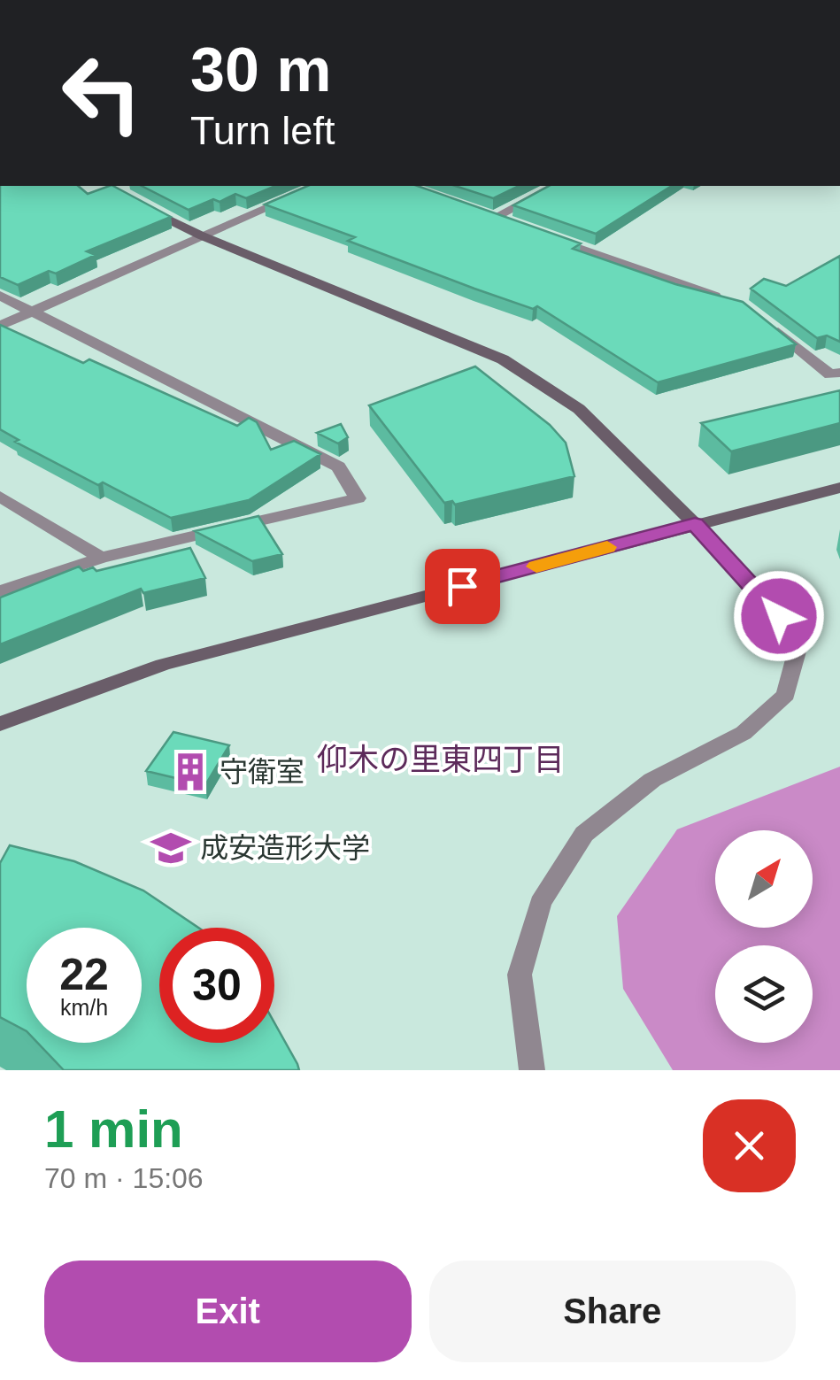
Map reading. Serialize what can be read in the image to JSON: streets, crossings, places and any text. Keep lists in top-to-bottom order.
{
  "districts": ["仰木の里東四丁目"],
  "places": {
    "building": ["守衛室"],
    "school or university": ["成安造形大学"]
  },
  "north": "top right",
  "page": {
    "turn": ["30 m", "Turn left"],
    "speed": "22 km/h",
    "limit": "30",
    "heading": ["1 min", "70 m · 15:06"],
    "buttons": ["Exit", "Share"]
  }
}
